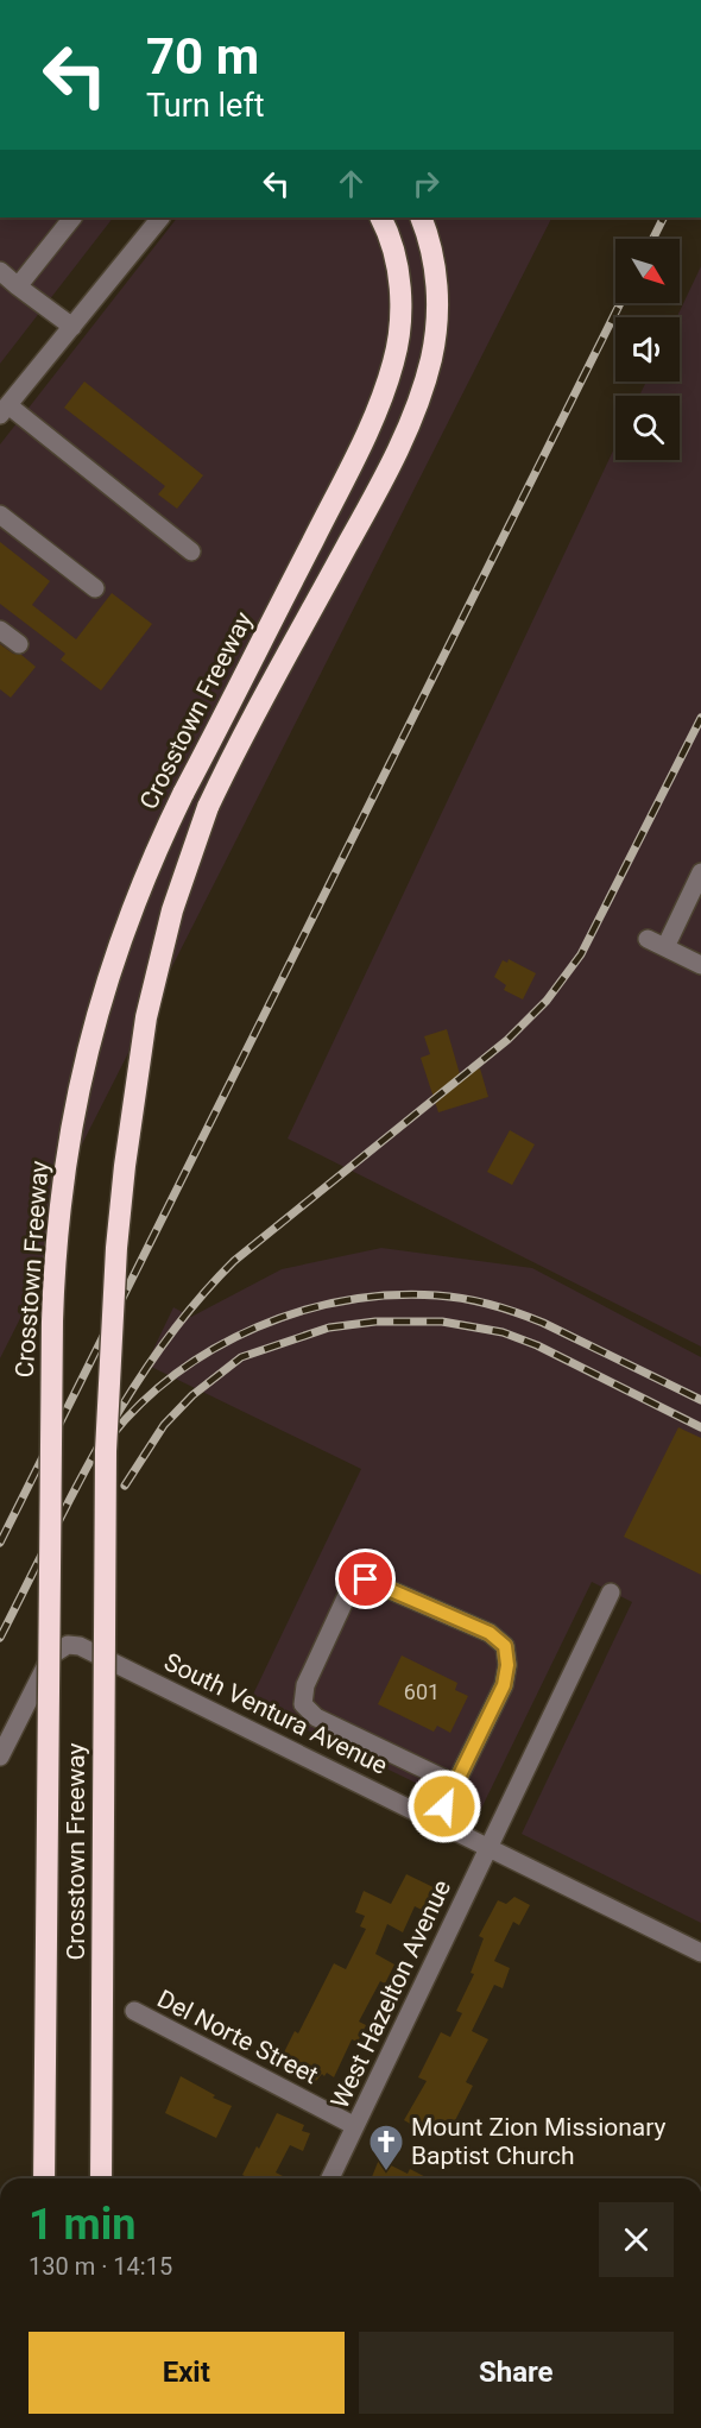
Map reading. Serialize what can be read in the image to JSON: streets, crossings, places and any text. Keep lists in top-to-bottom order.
{
  "streets": {
    "highway": ["Crosstown Freeway"],
    "street": ["South Ventura Avenue", "West Hazelton Avenue", "Del Norte Street"]
  },
  "crossings": [
    ["South Ventura Avenue", "West Hazelton Avenue"],
    ["West Hazelton Avenue", "Del Norte Street"]
  ],
  "places": {
    "church": ["Mount Zion Missionary Baptist Church"]
  },
  "house_numbers": ["601"],
  "north": "bottom right",
  "page": {
    "turn": ["70 m", "Turn left"],
    "heading": ["1 min", "130 m · 14:15"],
    "buttons": ["Exit", "Share"]
  }
}
